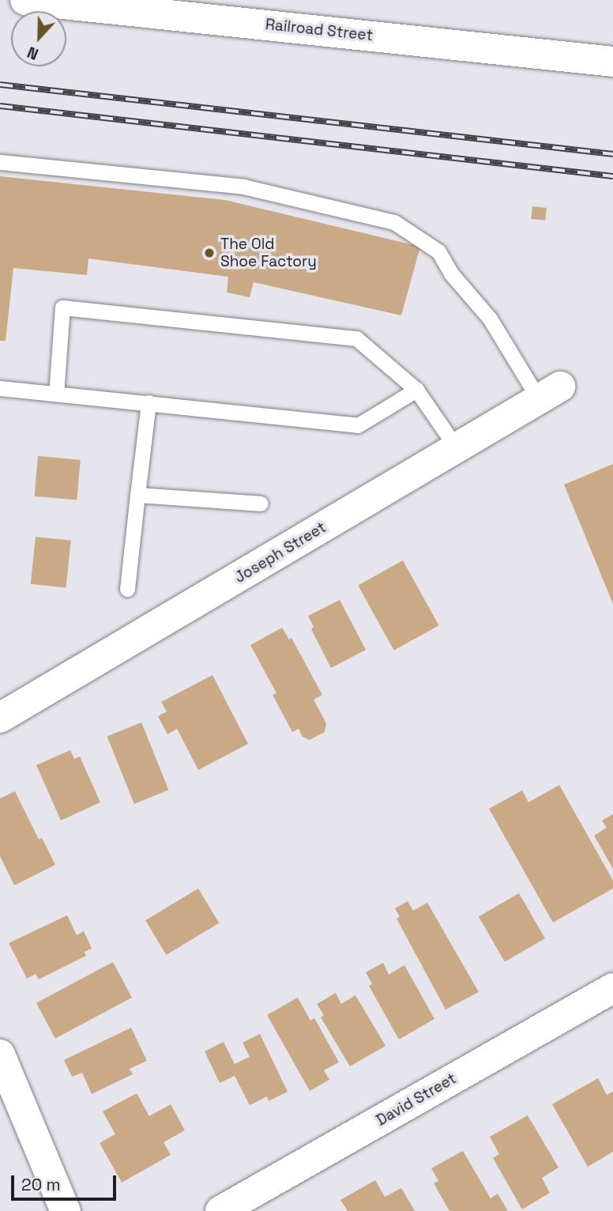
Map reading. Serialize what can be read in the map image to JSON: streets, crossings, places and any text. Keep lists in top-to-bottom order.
{
  "streets": {
    "street": ["Railroad Street", "Joseph Street", "David Street"]
  },
  "places": ["The Old Shoe Factory"],
  "scale_bar": "20 m",
  "north": "bottom"
}
